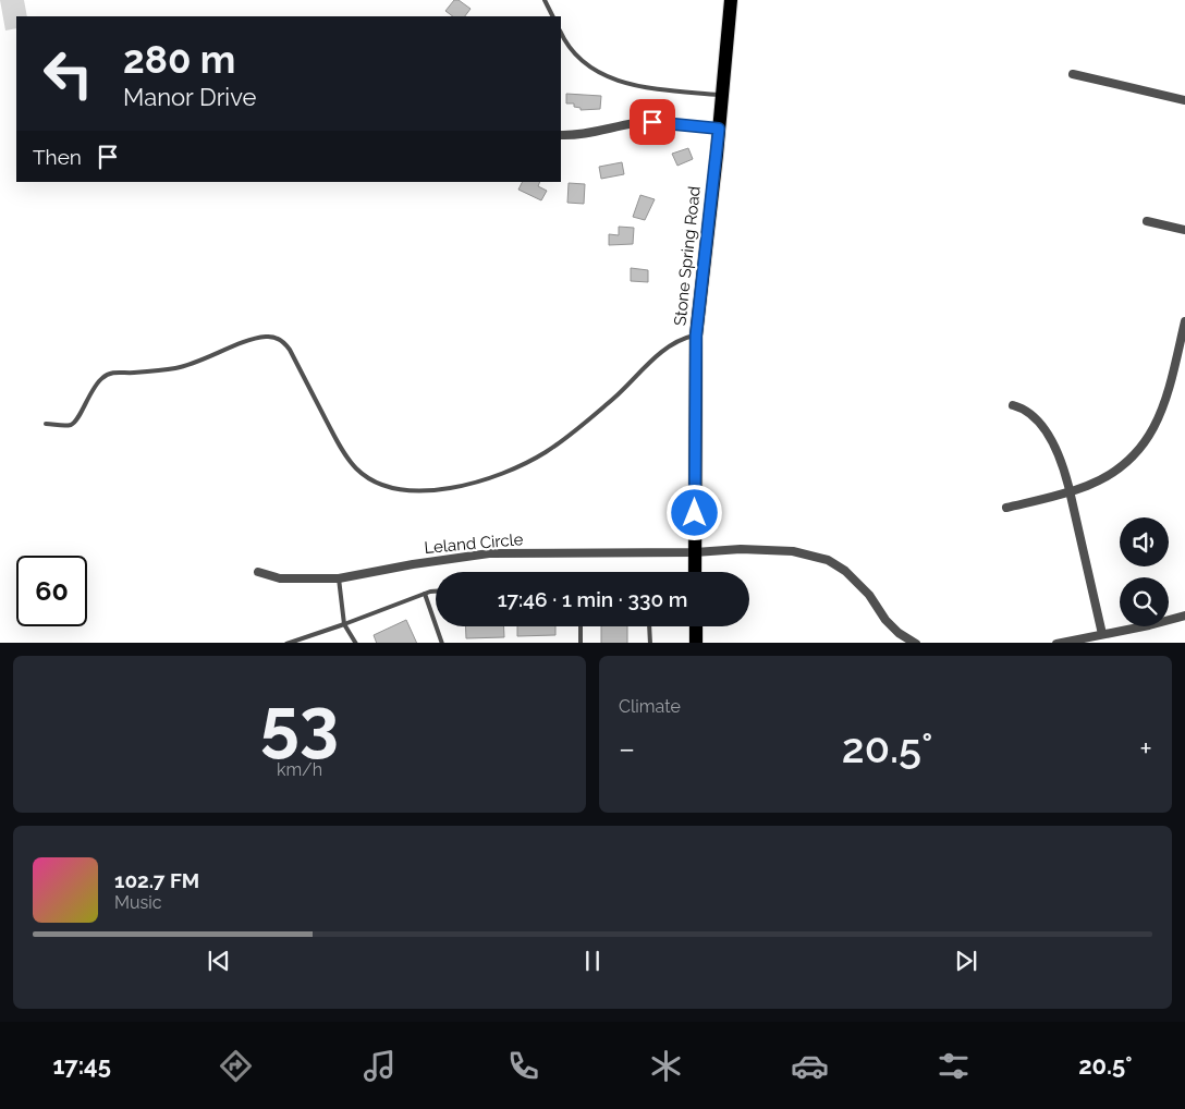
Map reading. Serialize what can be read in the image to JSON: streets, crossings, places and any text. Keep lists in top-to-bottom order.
{
  "streets": {
    "main road": ["Stone Spring Road"],
    "street": ["Leland Circle"]
  },
  "crossings": [
    ["Stone Spring Road", "Leland Circle"]
  ],
  "page": {
    "turn": ["280 m", "Manor Drive"],
    "then": "Then",
    "limit": "60",
    "trip": "17:46 · 1 min · 330 m",
    "tile": [
      ["53", "km/h"],
      "Climate"
    ],
    "heat": ["−", "20.5°", "+"],
    "song": ["102.7 FM", "Music"],
    "tabs": ["17:45", "20.5°"]
  }
}
